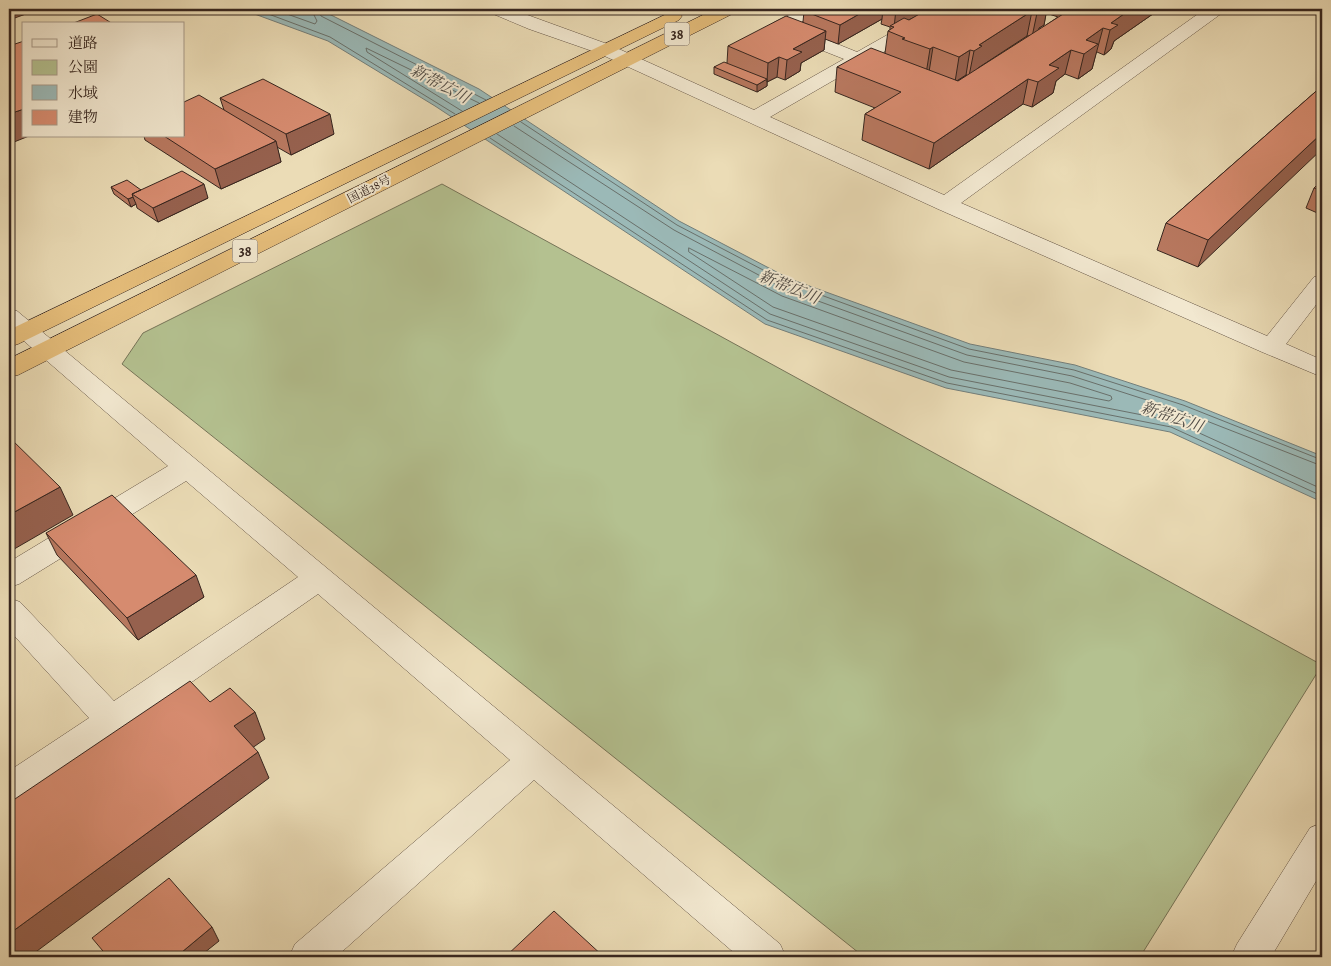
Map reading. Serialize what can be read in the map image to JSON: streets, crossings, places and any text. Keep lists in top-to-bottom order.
{
  "streets": {
    "highway": ["38", "国道38号"]
  },
  "water": ["新帯広川"],
  "legend": [
    "道路",
    "公園",
    "水域",
    "建物"
  ]
}
